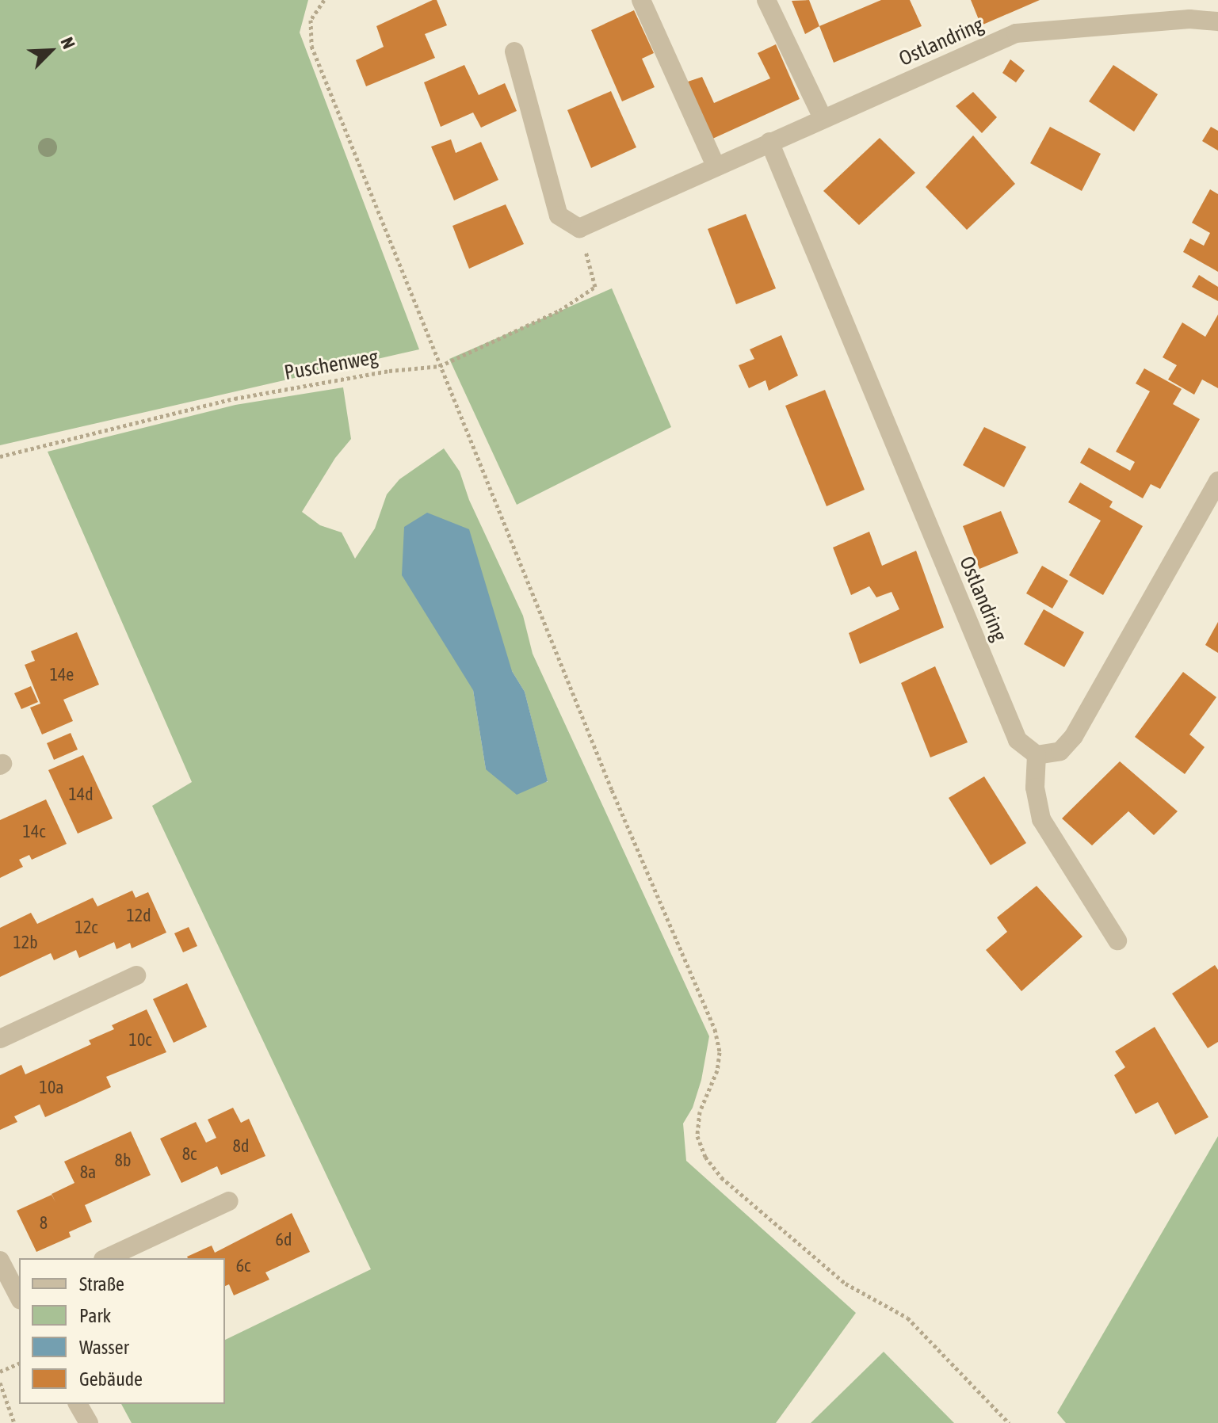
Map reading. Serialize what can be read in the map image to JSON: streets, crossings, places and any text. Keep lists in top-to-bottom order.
{
  "streets": {
    "street": ["Ostlandring"],
    "path": ["Puschenweg"]
  },
  "crossings": [
    ["Ostlandring", "Puschenweg"]
  ],
  "house_numbers": [
    "14e",
    "14d",
    "14c",
    "12d",
    "12c",
    "12b",
    "10c",
    "10a",
    "8d",
    "8c",
    "8b",
    "8a",
    "8",
    "6d",
    "6c"
  ],
  "legend": [
    "Straße",
    "Park",
    "Wasser",
    "Gebäude"
  ],
  "north": "top right"
}
